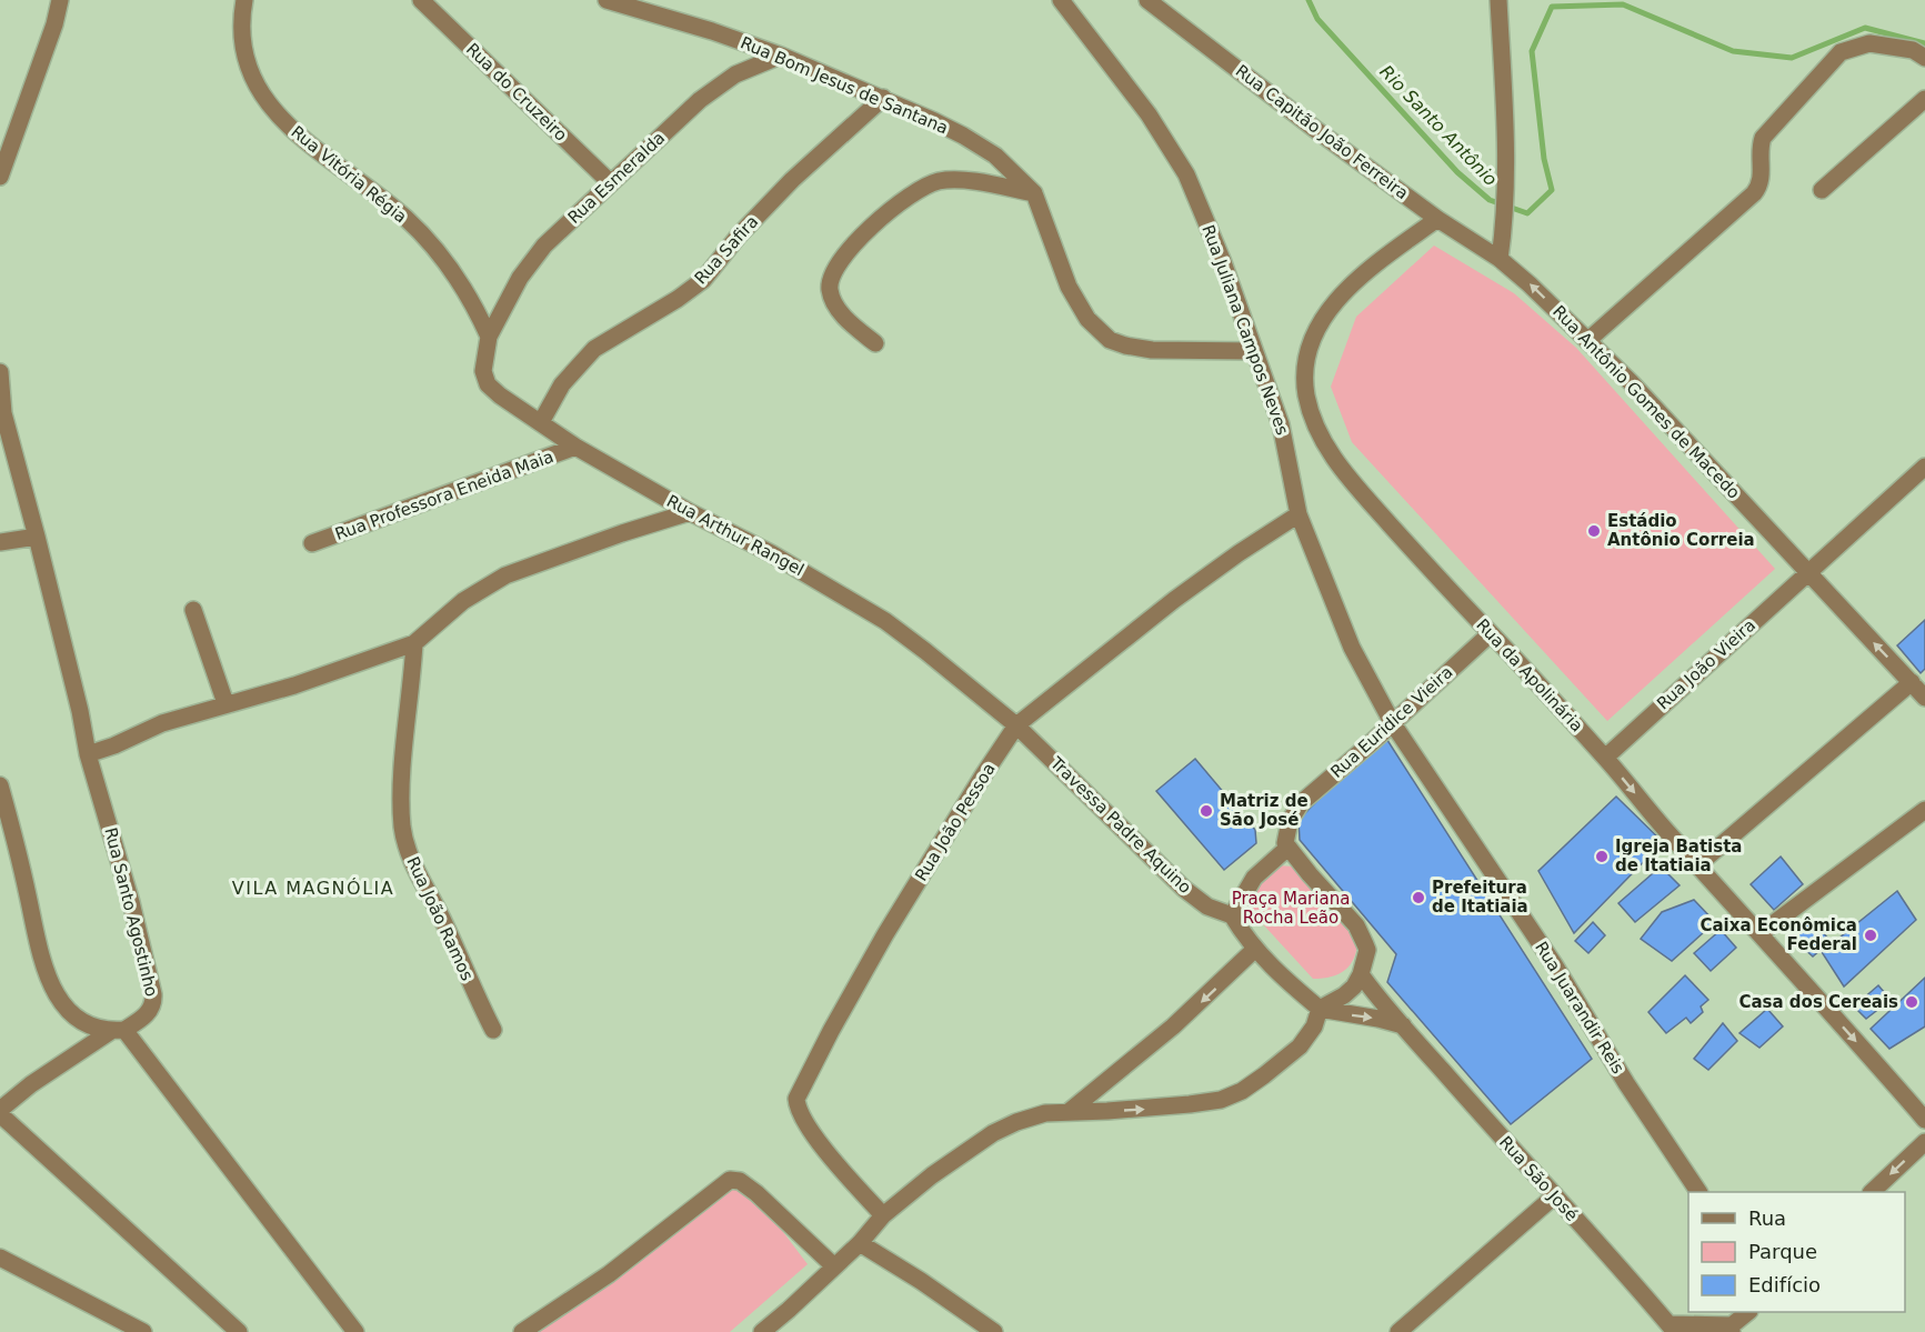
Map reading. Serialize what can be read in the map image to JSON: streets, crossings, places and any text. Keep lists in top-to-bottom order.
{
  "streets": {
    "street": [
      "Rua Bom Jesus de Santana",
      "Rua do Cruzeiro",
      "Rua Capitão João Ferreira",
      "Rua Vitória Régia",
      "Rua Esmeralda",
      "Rua Safira",
      "Rua Juliana Campos Neves",
      "Rua Antônio Gomes de Macedo",
      "Rua Professora Eneida Maia",
      "Rua Arthur Rangel",
      "Rua João Vieira",
      "Rua da Apolinária",
      "Rua Euridice Vieira",
      "Rua João Pessoa",
      "Travessa Padre Aquino",
      "Rua Santo Agostinho",
      "Rua João Ramos",
      "Rua Juarandir Reis",
      "Rua São José"
    ]
  },
  "crossings": [
    ["Rua Bom Jesus de Santana", "Rua Esmeralda"],
    ["Rua Bom Jesus de Santana", "Rua Safira"],
    ["Rua Bom Jesus de Santana", "Rua Juliana Campos Neves"],
    ["Rua do Cruzeiro", "Rua Esmeralda"],
    ["Rua Capitão João Ferreira", "Rua Antônio Gomes de Macedo"],
    ["Rua Capitão João Ferreira", "Rua da Apolinária"],
    ["Rua Vitória Régia", "Rua Esmeralda"],
    ["Rua Vitória Régia", "Rua Arthur Rangel"],
    ["Rua Esmeralda", "Rua Arthur Rangel"],
    ["Rua Safira", "Rua Arthur Rangel"],
    ["Rua Juliana Campos Neves", "Rua Euridice Vieira"],
    ["Rua Juliana Campos Neves", "Rua João Pessoa"],
    ["Rua Juliana Campos Neves", "Rua Juarandir Reis"],
    ["Rua Antônio Gomes de Macedo", "Rua João Vieira"],
    ["Rua Professora Eneida Maia", "Rua Arthur Rangel"],
    ["Rua Arthur Rangel", "Rua João Pessoa"],
    ["Rua Arthur Rangel", "Travessa Padre Aquino"],
    ["Rua João Vieira", "Rua da Apolinária"],
    ["Rua da Apolinária", "Rua Euridice Vieira"],
    ["Rua Euridice Vieira", "Rua Juarandir Reis"],
    ["Rua João Pessoa", "Travessa Padre Aquino"]
  ],
  "one_way": ["Rua Antônio Gomes de Macedo"],
  "districts": ["VILA MAGNÓLIA"],
  "water": ["Rio Santo Antônio"],
  "parks": ["Praça Mariana Rocha Leão"],
  "places": [
    "Estádio Antônio Correia",
    "Matriz de São José",
    "Igreja Batista de Itatiaia",
    "Prefeitura de Itatiaia",
    "Caixa Econômica Federal",
    "Casa dos Cereais"
  ],
  "legend": ["Rua", "Parque", "Edifício"]
}
